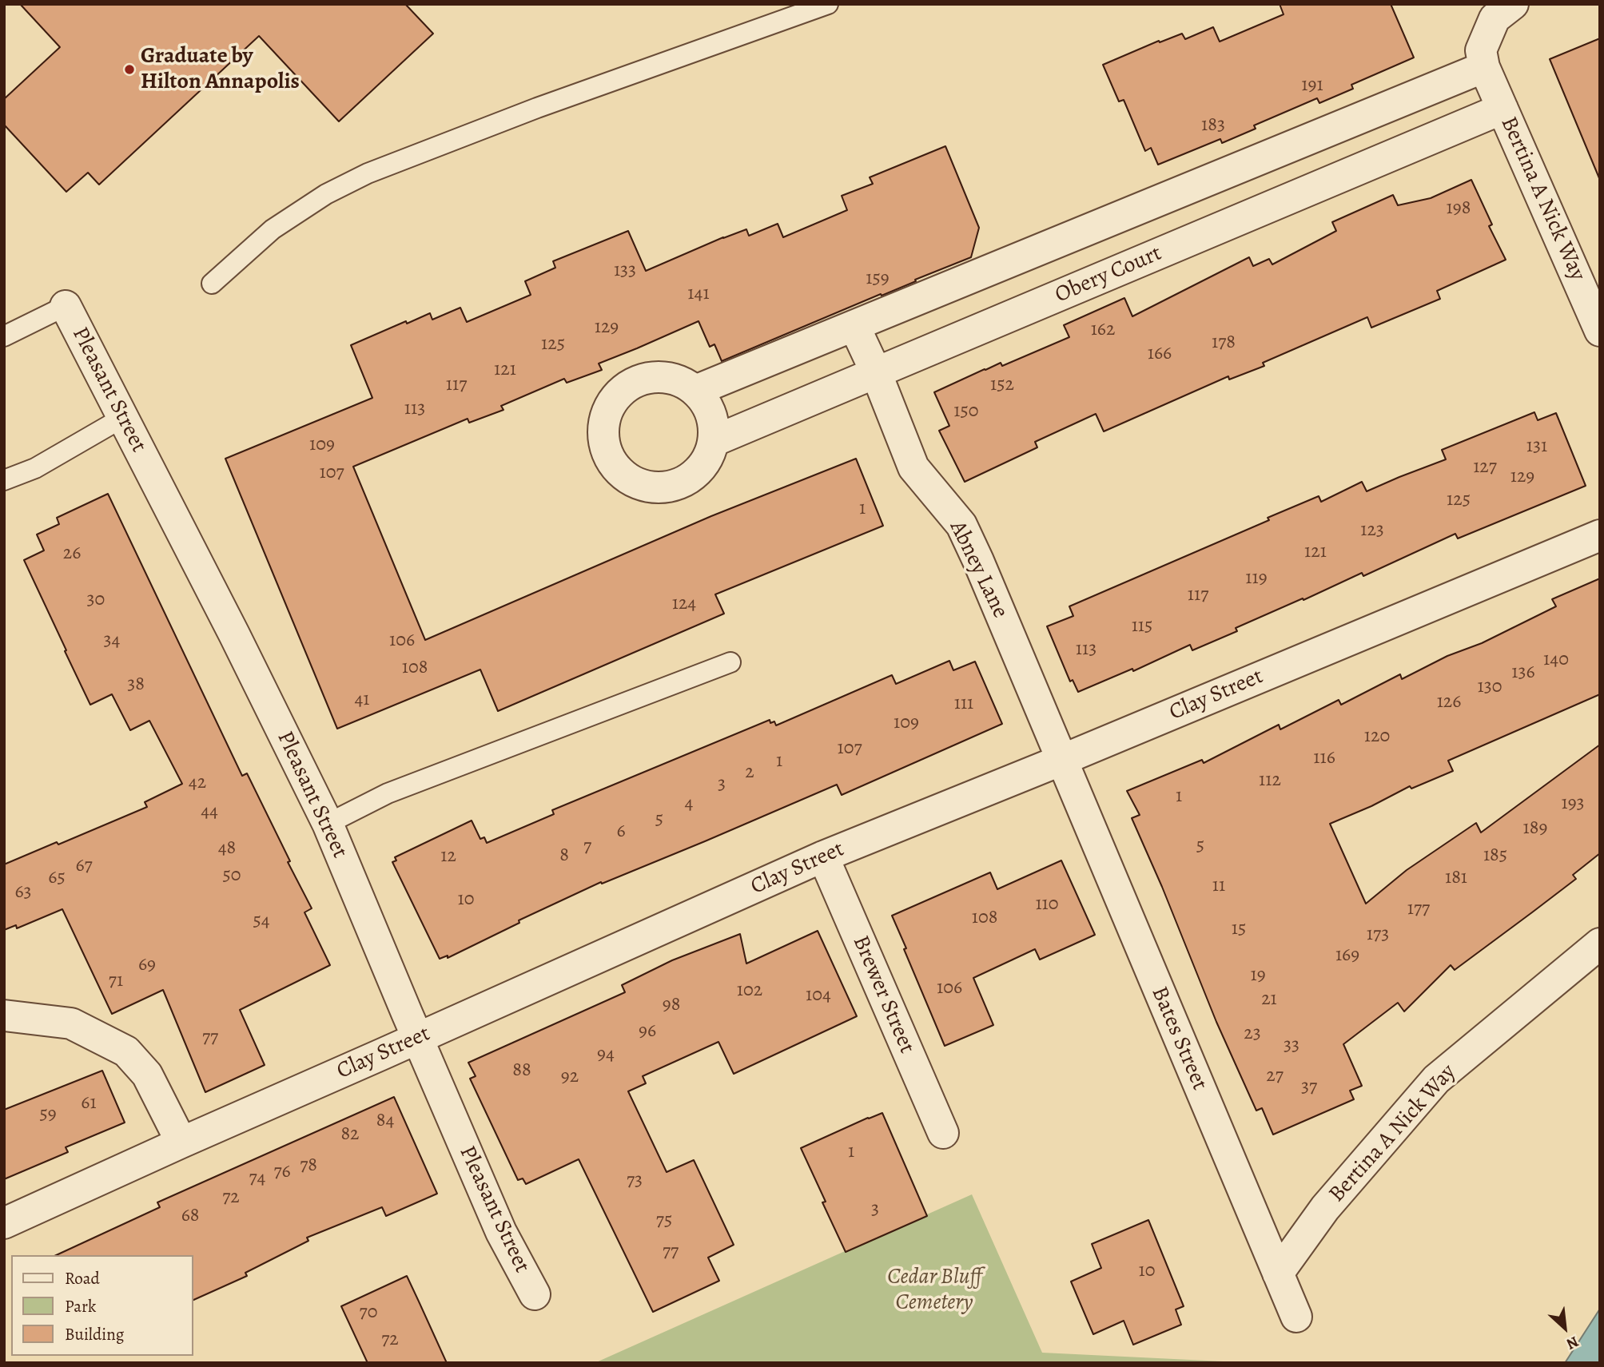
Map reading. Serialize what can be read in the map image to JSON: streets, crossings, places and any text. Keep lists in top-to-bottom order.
{
  "streets": {
    "street": [
      "Bertina A Nick Way",
      "Obery Court",
      "Pleasant Street",
      "Abney Lane",
      "Clay Street",
      "Brewer Street",
      "Bates Street"
    ]
  },
  "crossings": [
    ["Bertina A Nick Way", "Obery Court"],
    ["Bertina A Nick Way", "Bates Street"],
    ["Obery Court", "Abney Lane"],
    ["Pleasant Street", "Clay Street"],
    ["Abney Lane", "Clay Street"],
    ["Abney Lane", "Bates Street"],
    ["Clay Street", "Brewer Street"],
    ["Clay Street", "Bates Street"]
  ],
  "parks": ["Cedar Bluff Cemetery"],
  "places": ["Graduate by Hilton Annapolis"],
  "house_numbers": [
    "191",
    "183",
    "198",
    "133",
    "159",
    "141",
    "129",
    "162",
    "178",
    "125",
    "166",
    "121",
    "117",
    "152",
    "113",
    "150",
    "109",
    "131",
    "127",
    "107",
    "129",
    "125",
    "1",
    "123",
    "121",
    "26",
    "119",
    "117",
    "30",
    "124",
    "115",
    "34",
    "106",
    "113",
    "140",
    "108",
    "136",
    "38",
    "130",
    "41",
    "126",
    "111",
    "109",
    "120",
    "107",
    "116",
    "1",
    "2",
    "112",
    "42",
    "3",
    "1",
    "4",
    "193",
    "44",
    "5",
    "189",
    "6",
    "5",
    "7",
    "48",
    "8",
    "185",
    "12",
    "67",
    "50",
    "65",
    "181",
    "11",
    "63",
    "10",
    "110",
    "177",
    "108",
    "54",
    "15",
    "173",
    "169",
    "69",
    "19",
    "71",
    "106",
    "102",
    "104",
    "21",
    "98",
    "96",
    "23",
    "77",
    "33",
    "94",
    "88",
    "27",
    "92",
    "37",
    "61",
    "59",
    "84",
    "82",
    "1",
    "78",
    "76",
    "74",
    "73",
    "72",
    "3",
    "68",
    "75",
    "77",
    "10",
    "70",
    "72"
  ],
  "legend": ["Road", "Park", "Building"],
  "north": "bottom right"
}
